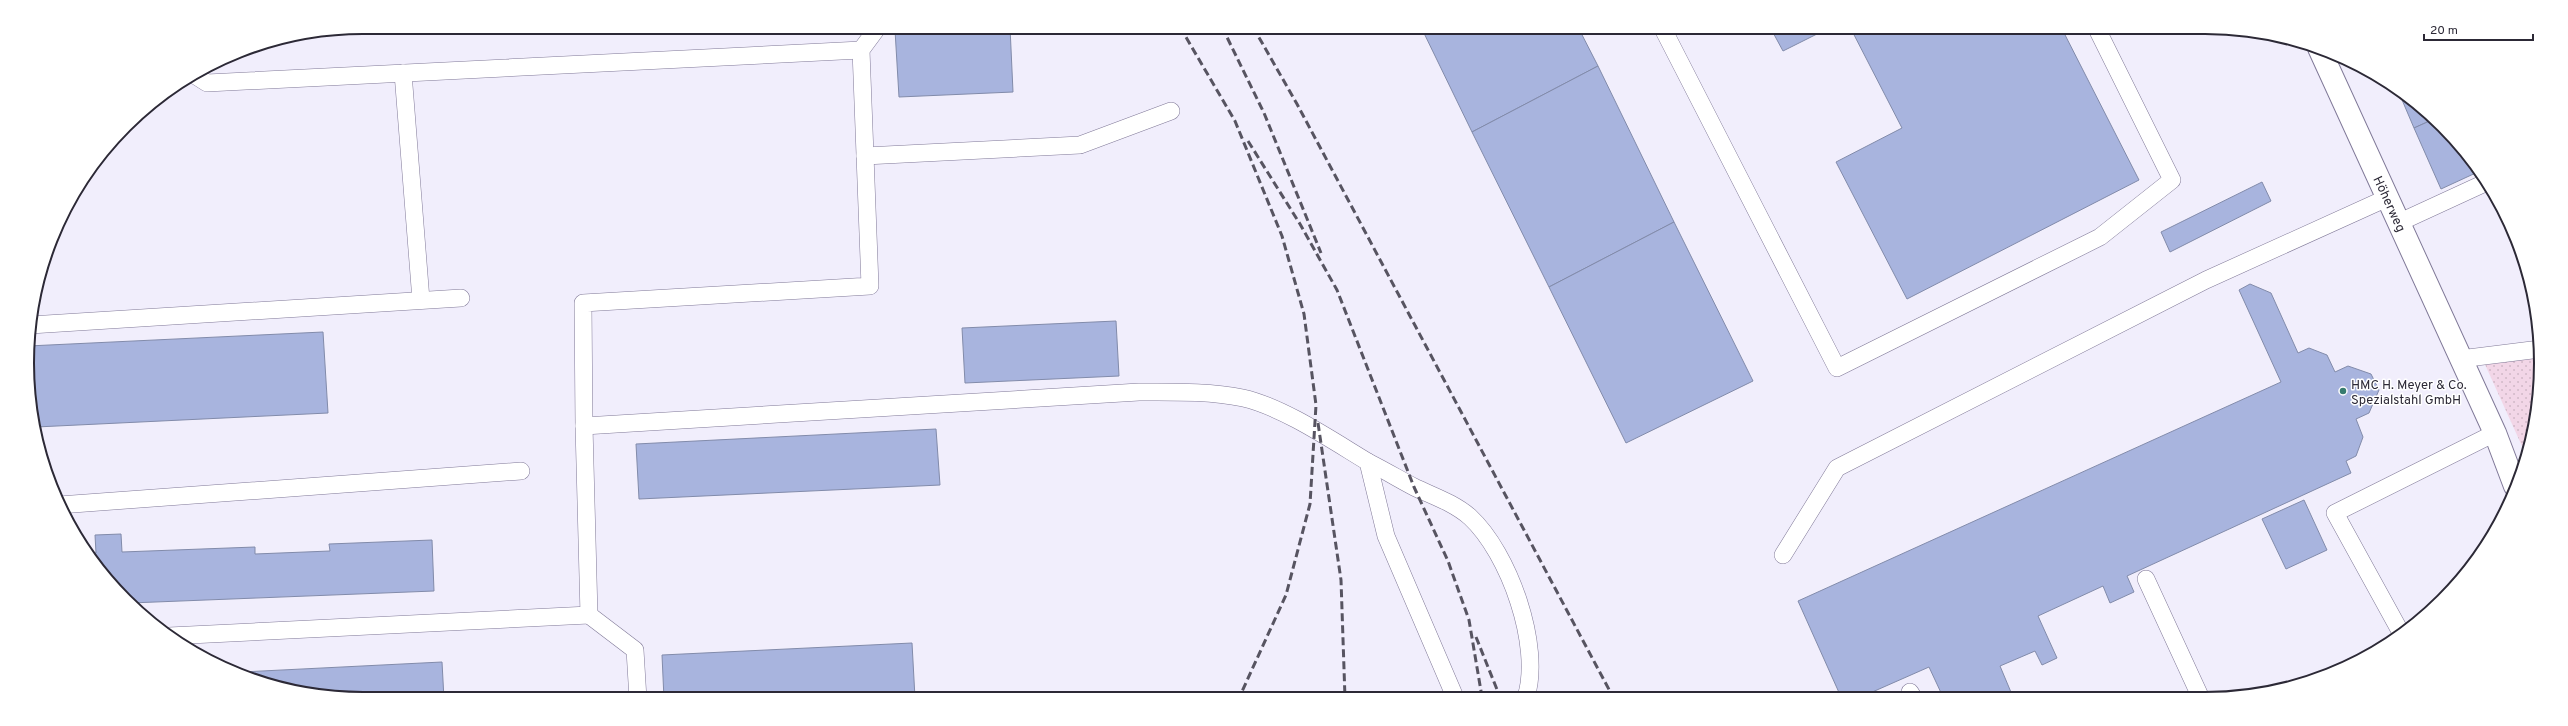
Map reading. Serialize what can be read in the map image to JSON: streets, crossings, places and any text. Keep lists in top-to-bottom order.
{
  "streets": {
    "street": ["Höherweg"]
  },
  "places": ["HMC H. Meyer & Co. Spezialstahl GmbH"],
  "scale_bar": "20 m"
}
